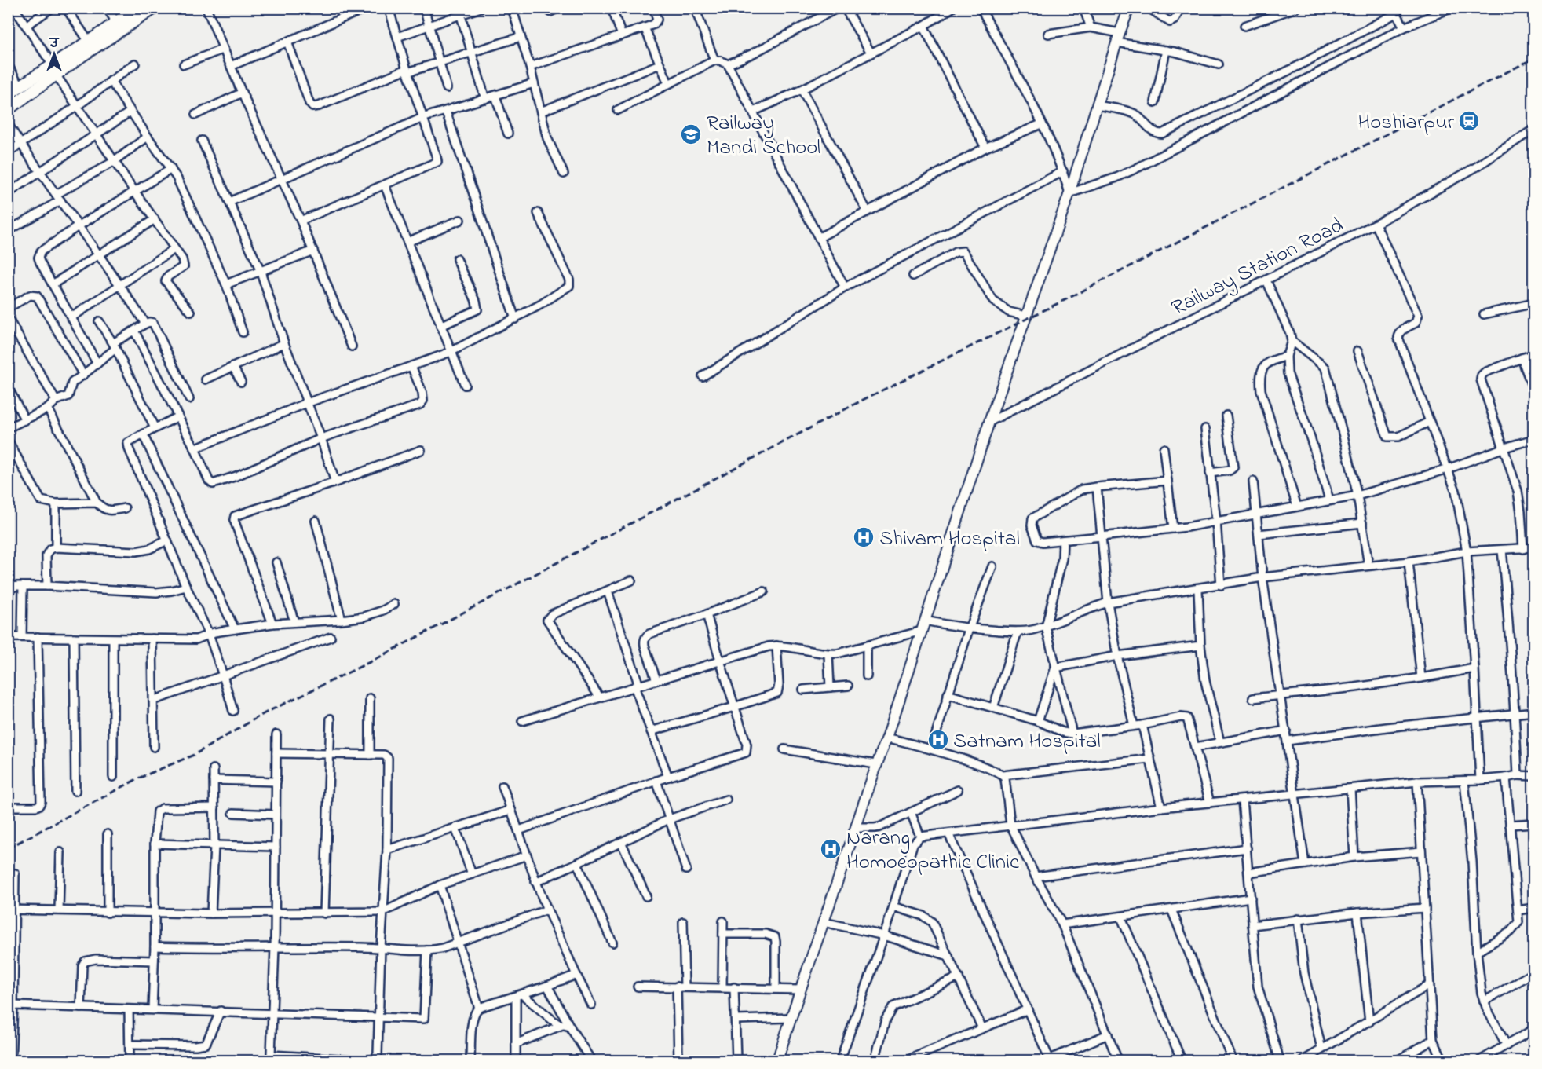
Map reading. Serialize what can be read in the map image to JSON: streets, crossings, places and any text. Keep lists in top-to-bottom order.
{
  "streets": {
    "street": ["Railway Station Road"]
  },
  "places": {
    "station": ["Hoshiarpur"],
    "school or university": ["Railway Mandi School"],
    "hospital": ["Shivam Hospital", "Satnam Hospital", "Narang Homoeopathic Clinic"]
  },
  "north": "top"
}
